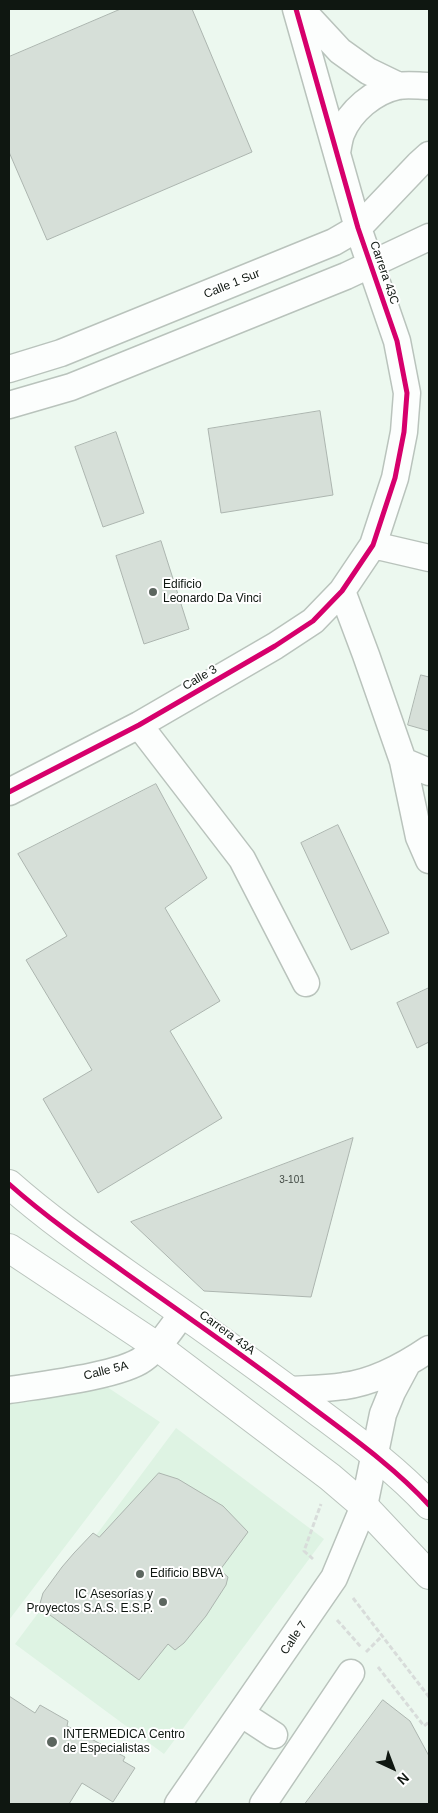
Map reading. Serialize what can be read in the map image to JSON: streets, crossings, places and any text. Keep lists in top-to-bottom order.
{
  "streets": {
    "main road": ["Carrera 43A"],
    "street": [
      "Carrera 43C",
      "Calle 1 Sur",
      "Calle 3",
      "Calle 5A",
      "Calle 7"
    ]
  },
  "crossings": [
    ["Carrera 43C", "Calle 1 Sur"],
    ["Carrera 43C", "Calle 3"],
    ["Carrera 43A", "Calle 5A"],
    ["Carrera 43A", "Calle 7"]
  ],
  "places": [
    "Edificio Leonardo Da Vinci",
    "Edificio BBVA",
    "IC Asesorías y Proyectos S.A.S. E.S.P.",
    "INTERMEDICA Centro de Especialistas"
  ],
  "house_numbers": ["3-101"],
  "north": "bottom right"
}
